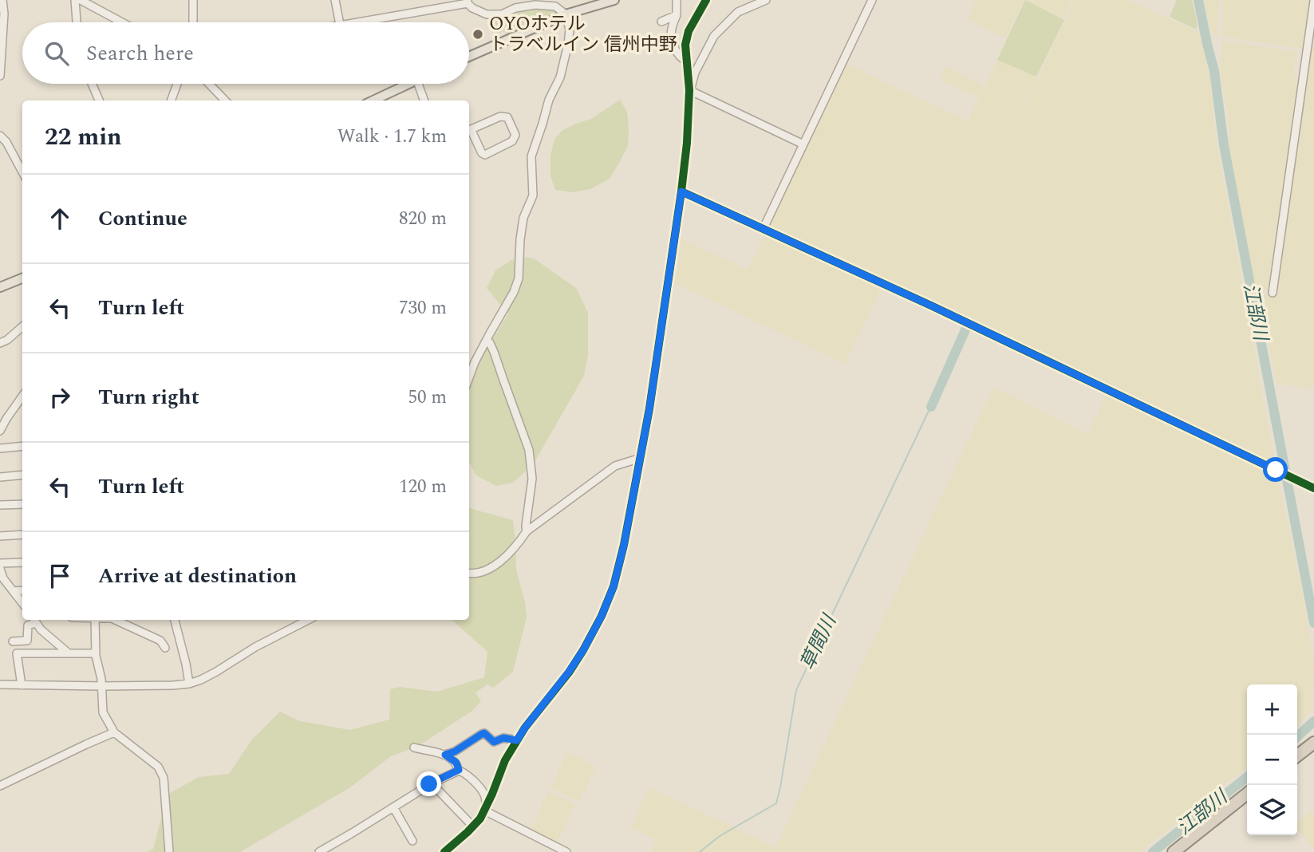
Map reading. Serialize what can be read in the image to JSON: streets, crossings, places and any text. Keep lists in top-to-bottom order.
{
  "water": ["江部川", "草間川"],
  "places": ["OYOホテル トラベルイン 信州中野"],
  "page": {
    "search": "Search here",
    "heading": ["22 min", "Walk · 1.7 km"],
    "list": [
      ["Continue", "820 m"],
      ["Turn left", "730 m"],
      ["Turn right", "50 m"],
      ["Turn left", "120 m"],
      "Arrive at destination"
    ],
    "map_buttons": ["+", "−"]
  }
}
